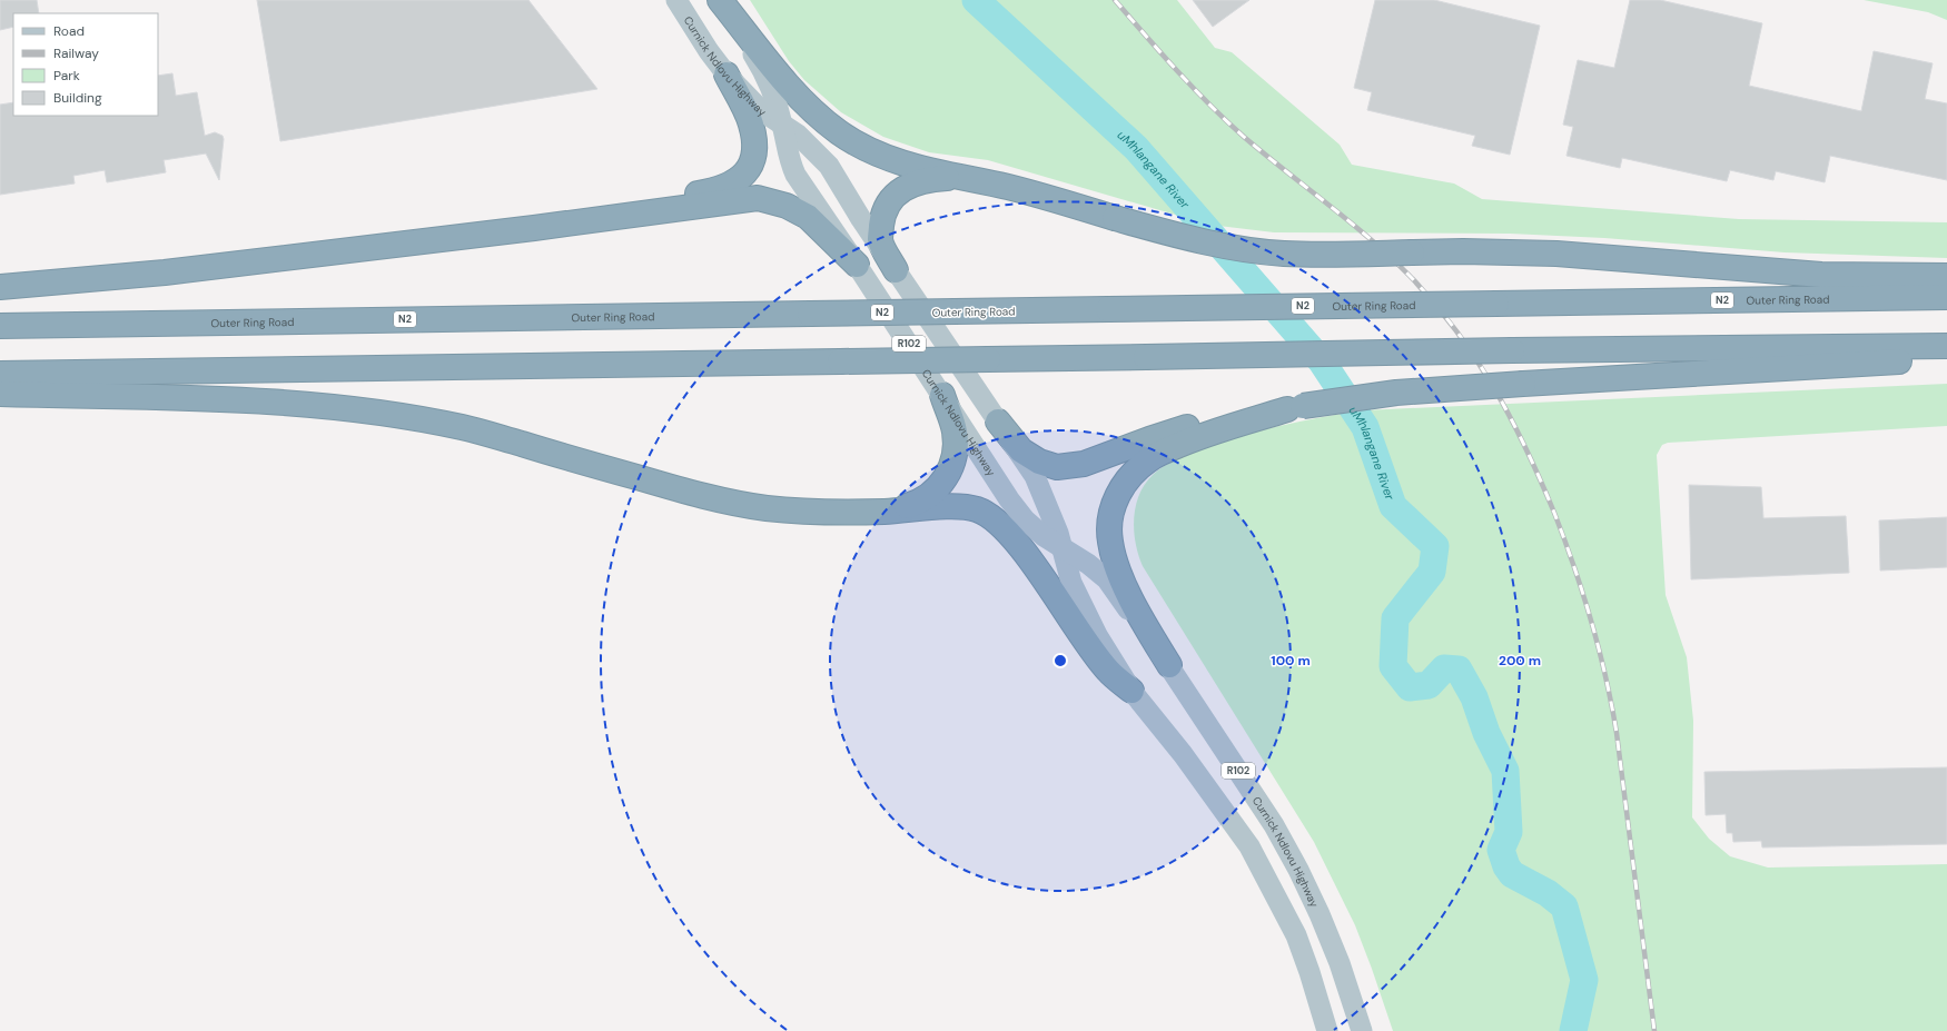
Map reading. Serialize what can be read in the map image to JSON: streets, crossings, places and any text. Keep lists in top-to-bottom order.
{
  "streets": {
    "highway": ["Outer Ring Road", "N2"],
    "main road": ["Curnick Ndlovu Highway", "R102"]
  },
  "water": ["uMhlangane River"],
  "legend": [
    "Road",
    "Railway",
    "Park",
    "Building"
  ],
  "rings": ["100 m", "200 m"]
}
